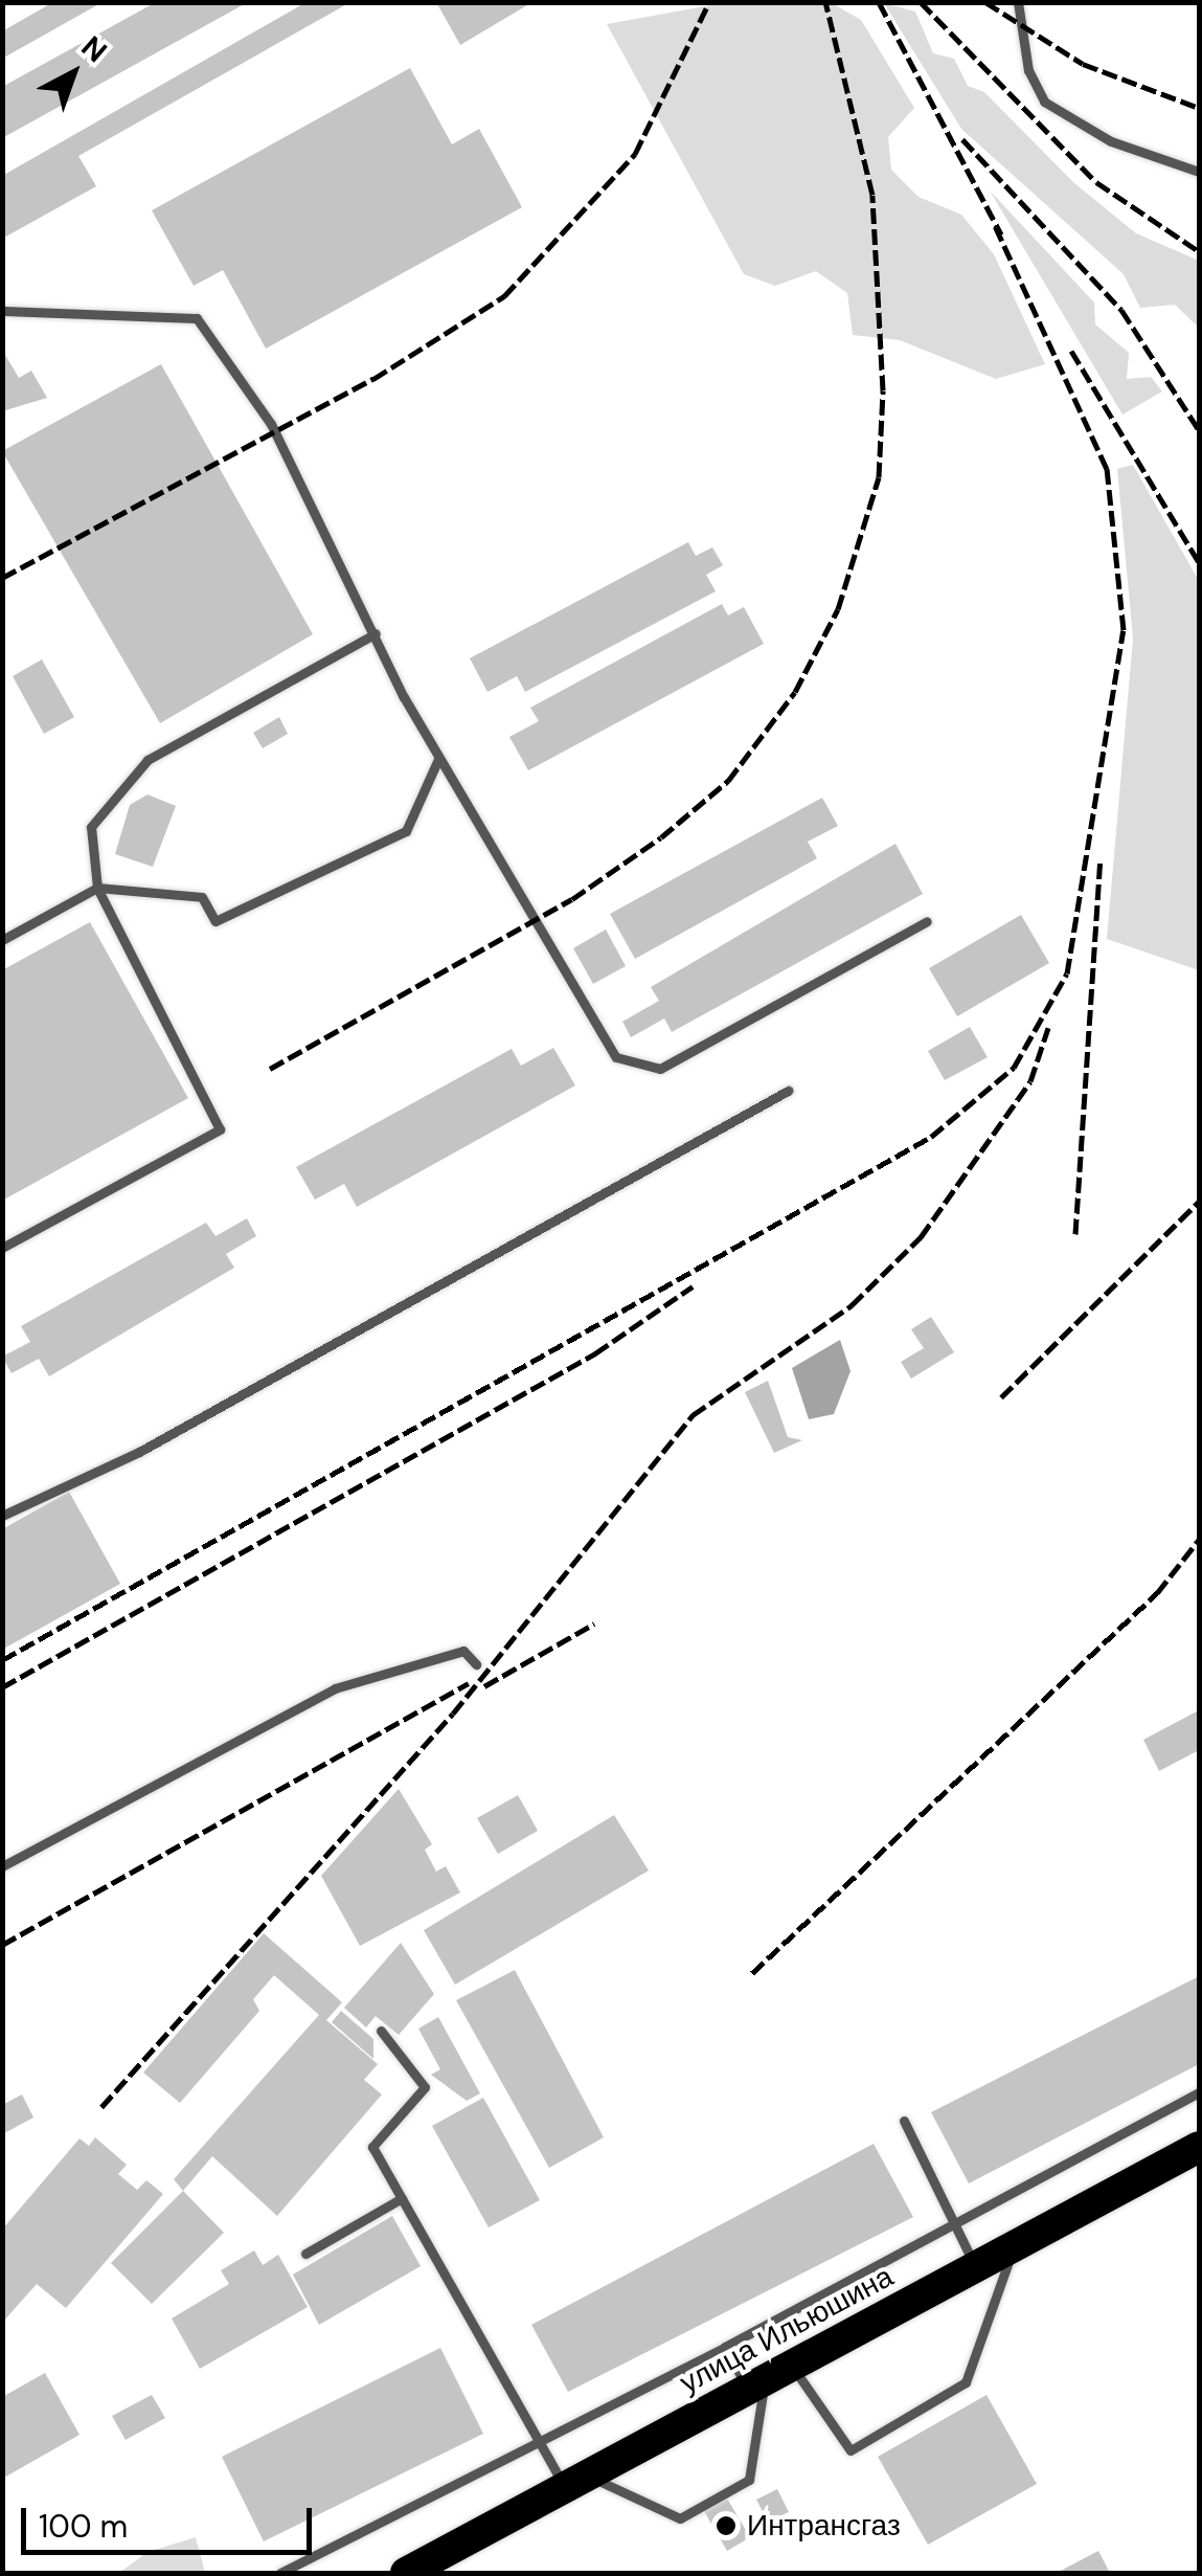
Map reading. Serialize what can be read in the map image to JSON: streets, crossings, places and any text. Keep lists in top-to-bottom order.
{
  "streets": {
    "highway": ["улица Ильюшина"]
  },
  "places": ["Интрансгаз"],
  "scale_bar": "100 m",
  "north": "top right"
}
